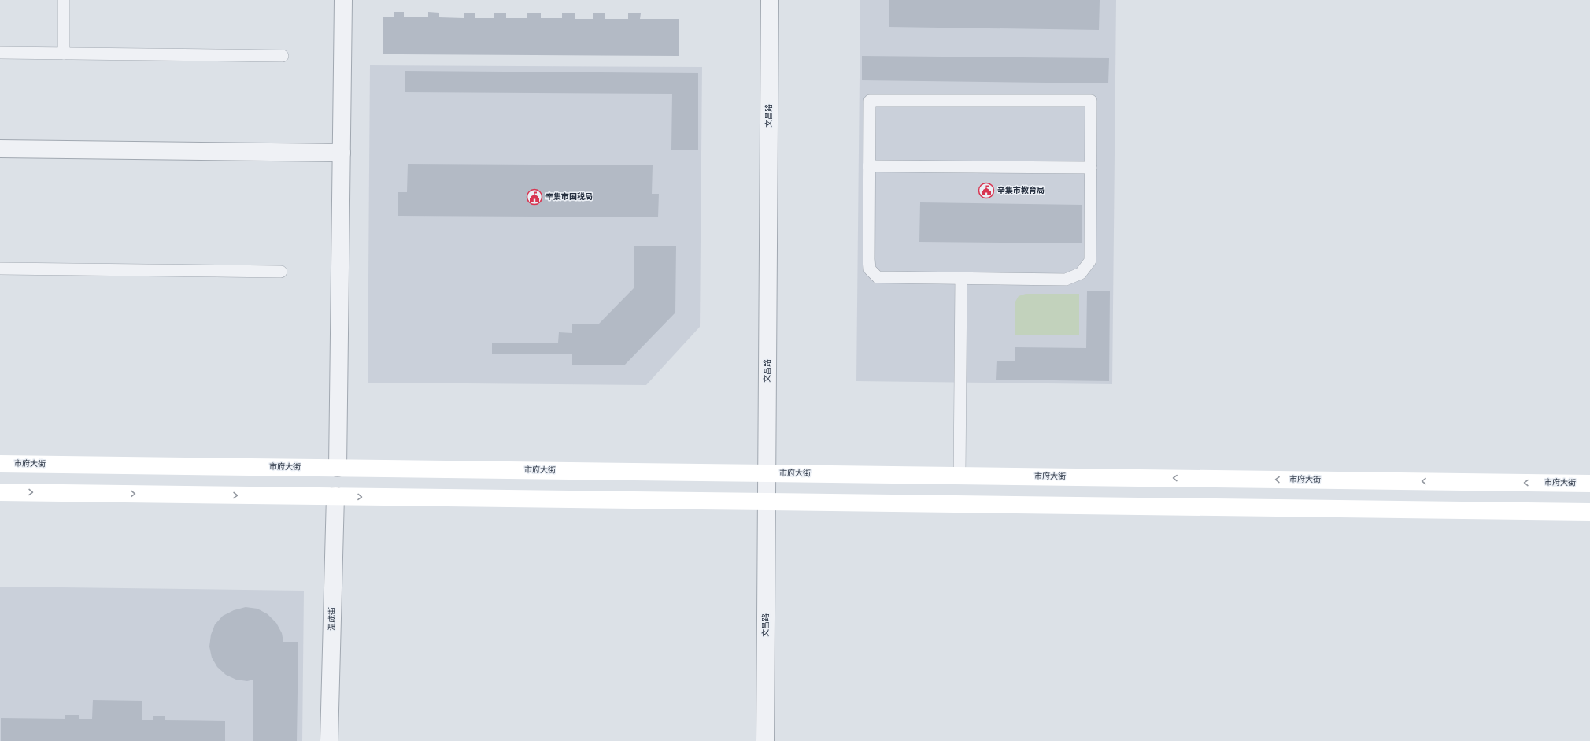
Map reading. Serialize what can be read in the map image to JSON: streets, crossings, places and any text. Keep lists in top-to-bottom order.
{
  "streets": {
    "main road": ["市府大街"],
    "street": ["文昌路", "温成街"]
  },
  "crossings": [
    ["文昌路", "市府大街"]
  ],
  "places": {
    "public building": ["辛集市教育局", "辛集市国税局"]
  }
}
